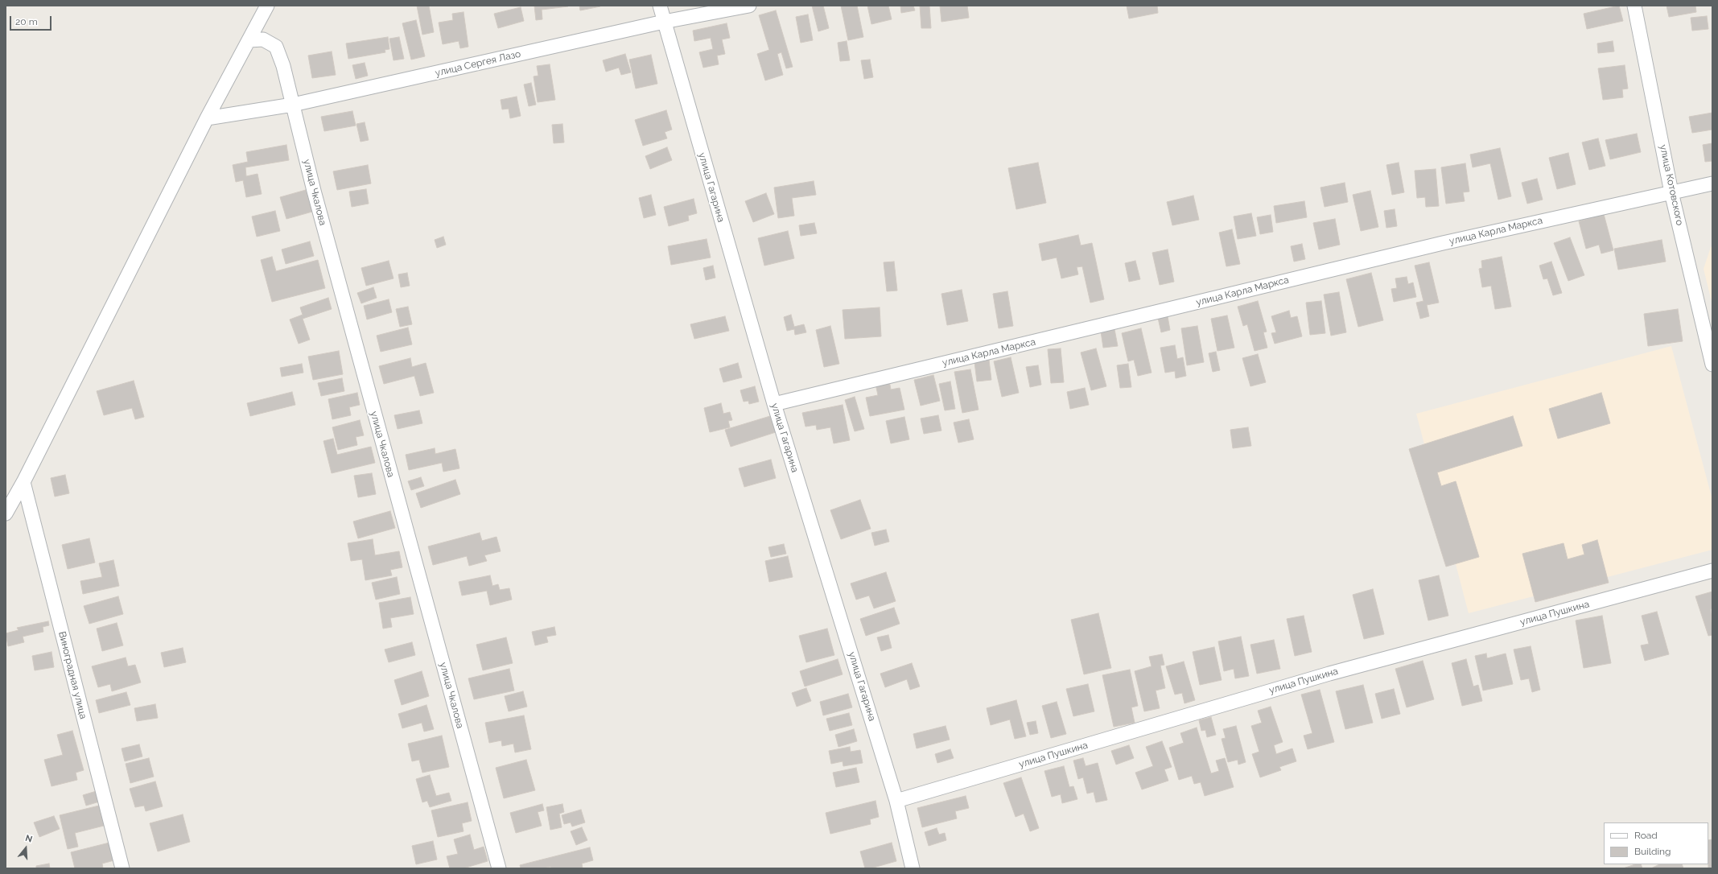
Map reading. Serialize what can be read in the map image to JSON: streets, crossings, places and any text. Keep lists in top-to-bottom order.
{
  "streets": {
    "street": [
      "улица Сергея Лазо",
      "улица Котовского",
      "улица Гагарина",
      "улица Чкалова",
      "улица Карла Маркса",
      "улица Пушкина",
      "Виноградная улица"
    ]
  },
  "crossings": [
    ["улица Сергея Лазо", "улица Гагарина"],
    ["улица Сергея Лазо", "улица Чкалова"],
    ["улица Котовского", "улица Карла Маркса"],
    ["улица Гагарина", "улица Карла Маркса"],
    ["улица Гагарина", "улица Пушкина"]
  ],
  "legend": ["Road", "Building"],
  "scale_bar": "20 m",
  "north": "top"
}
